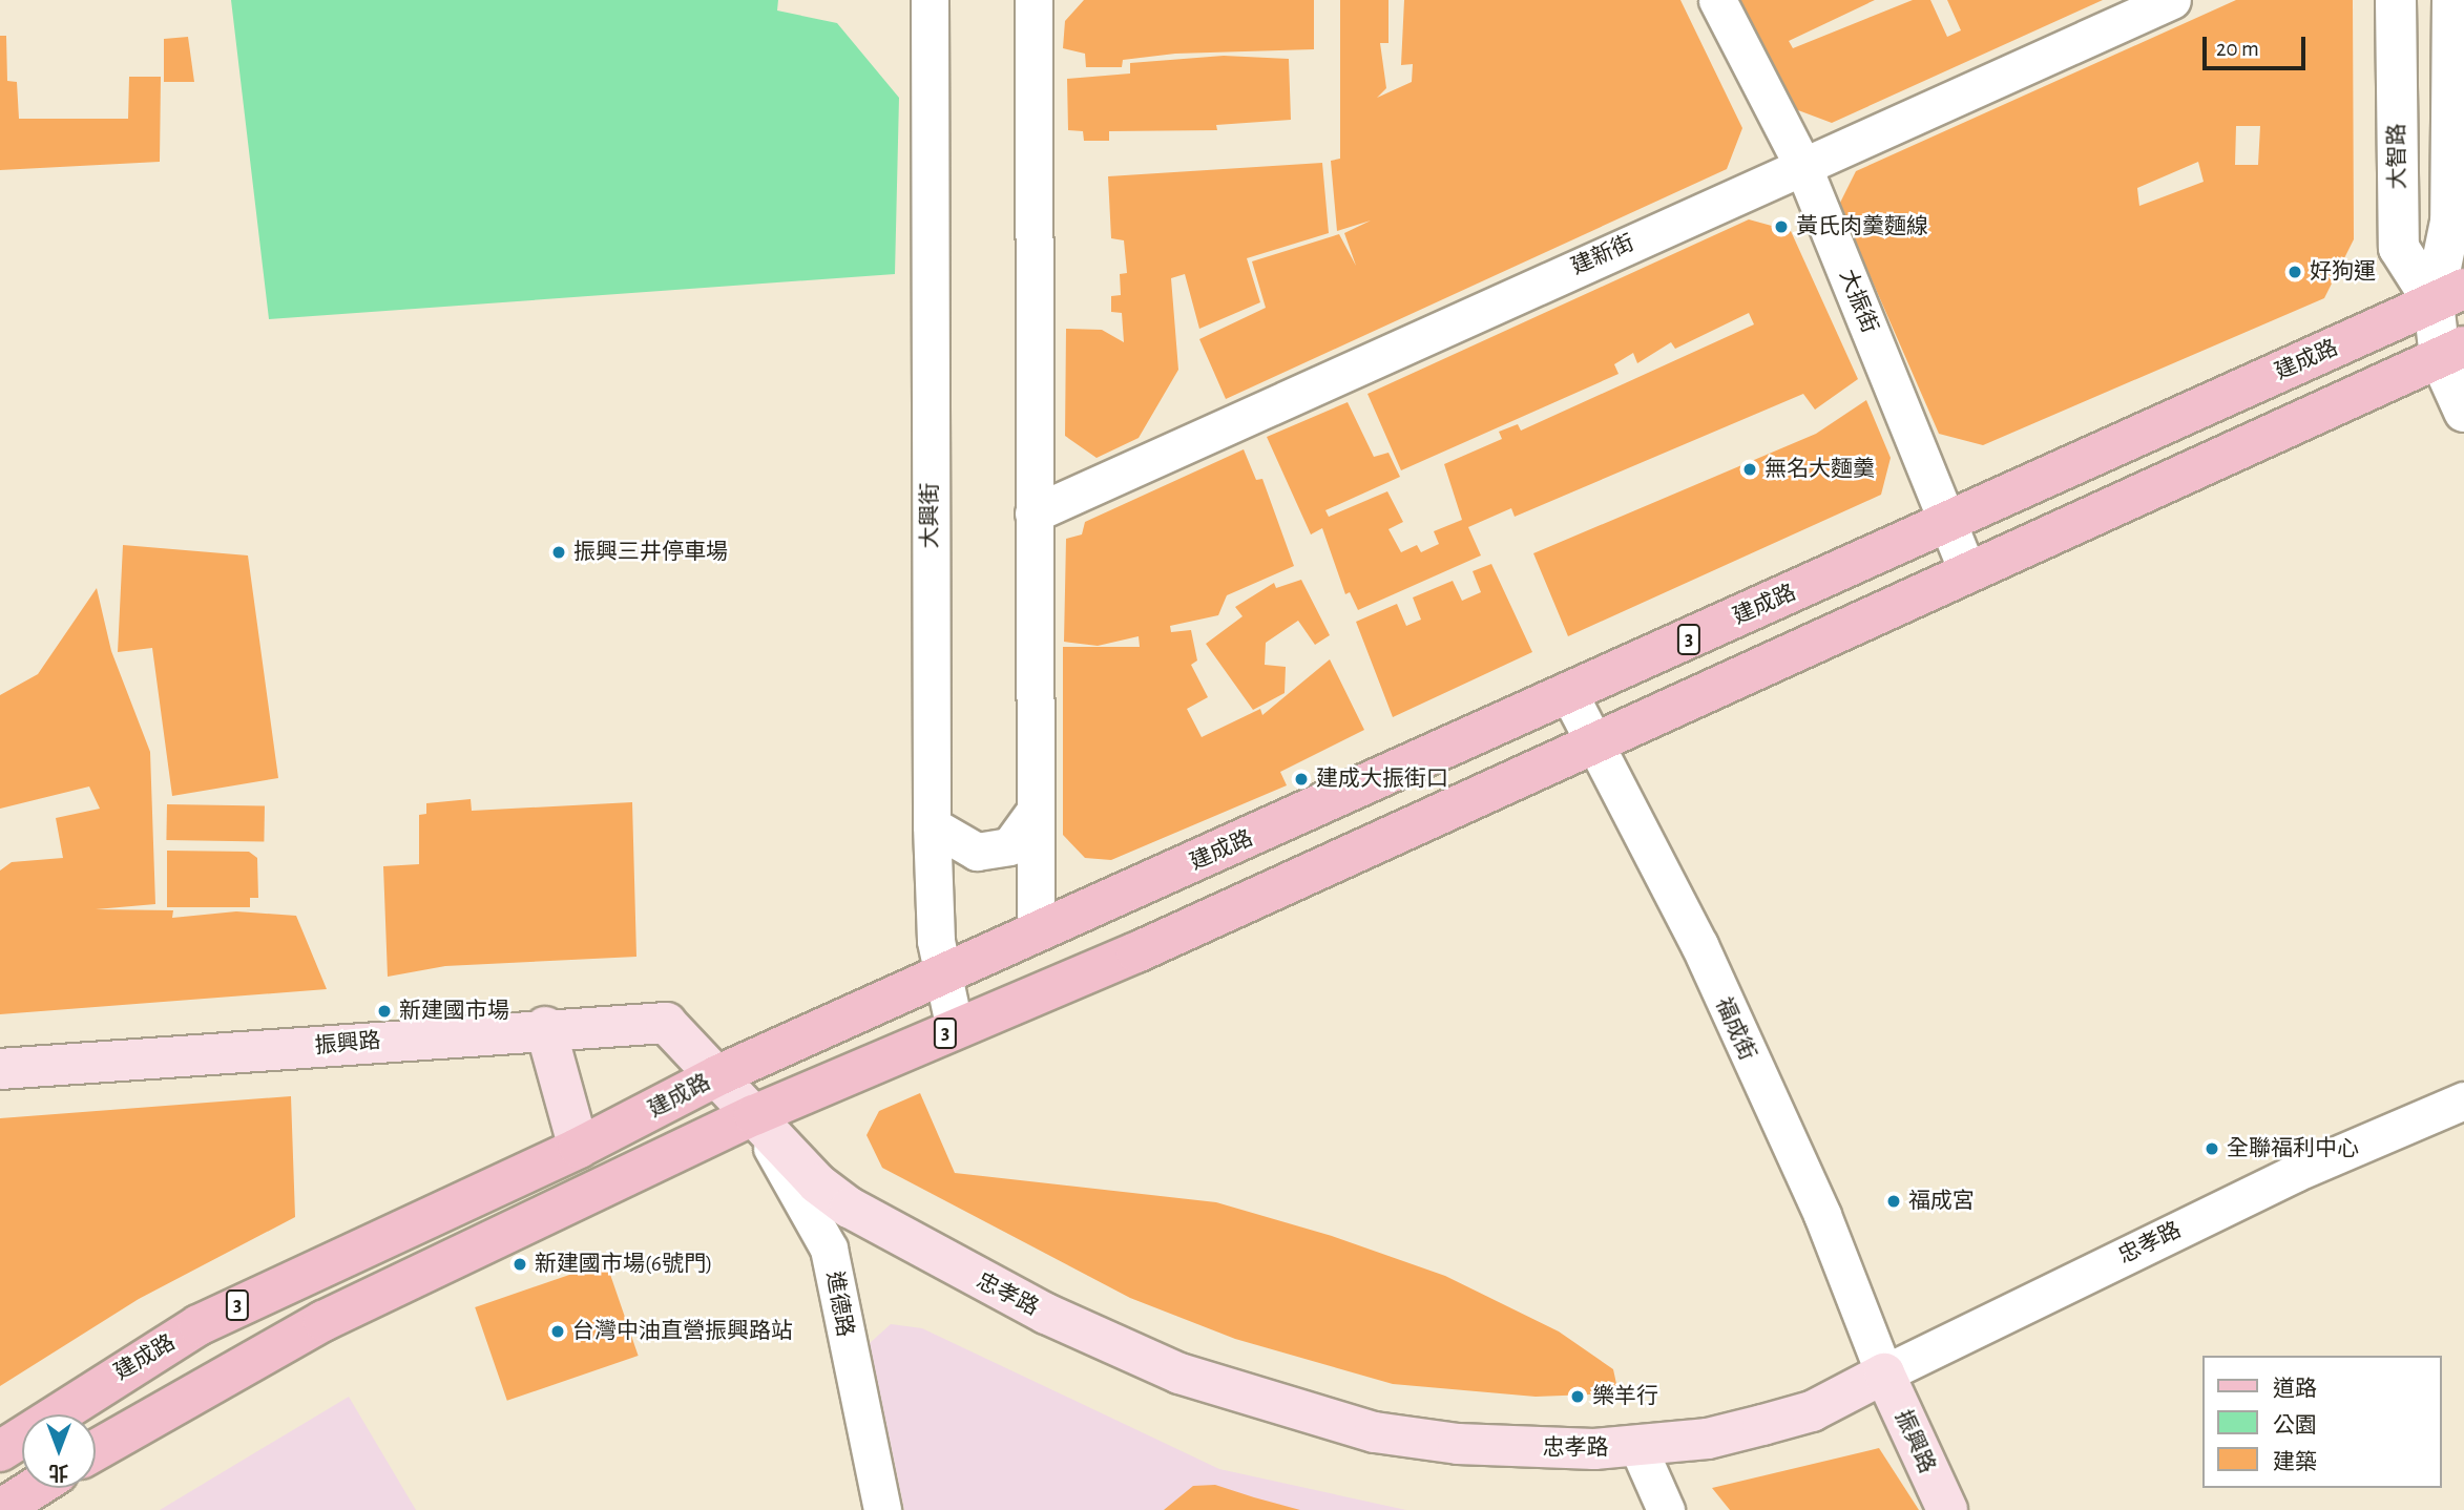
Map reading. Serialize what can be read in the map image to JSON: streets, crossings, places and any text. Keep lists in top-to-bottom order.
{
  "streets": {
    "main road": [
      "建成路",
      "3",
      "振興路",
      "忠孝路"
    ],
    "street": [
      "大智路",
      "建新街",
      "大振街",
      "大興街",
      "福成街",
      "進德路"
    ]
  },
  "crossings": [
    ["大智路", "建成路"],
    ["大智路", "3"],
    ["建新街", "大振街"],
    ["大振街", "建成路"],
    ["大振街", "3"],
    ["建成路", "大興街"],
    ["建成路", "福成街"],
    ["建成路", "振興路"],
    ["建成路", "忠孝路"],
    ["大興街", "3"],
    ["3", "福成街"],
    ["3", "忠孝路"],
    ["3", "進德路"],
    ["福成街", "振興路"],
    ["福成街", "忠孝路"],
    ["振興路", "忠孝路"],
    ["忠孝路", "進德路"]
  ],
  "places": [
    "黃氏肉羹麵線",
    "好狗運",
    "無名大麵羹",
    "振興三井停車場",
    "建成大振街口",
    "新建國市場",
    "全聯福利中心",
    "福成宮",
    "新建國市場(6號門)",
    "台灣中油直營振興路站",
    "樂羊行"
  ],
  "legend": ["道路", "公園", "建築"],
  "scale_bar": "20 m",
  "north": "bottom"
}
